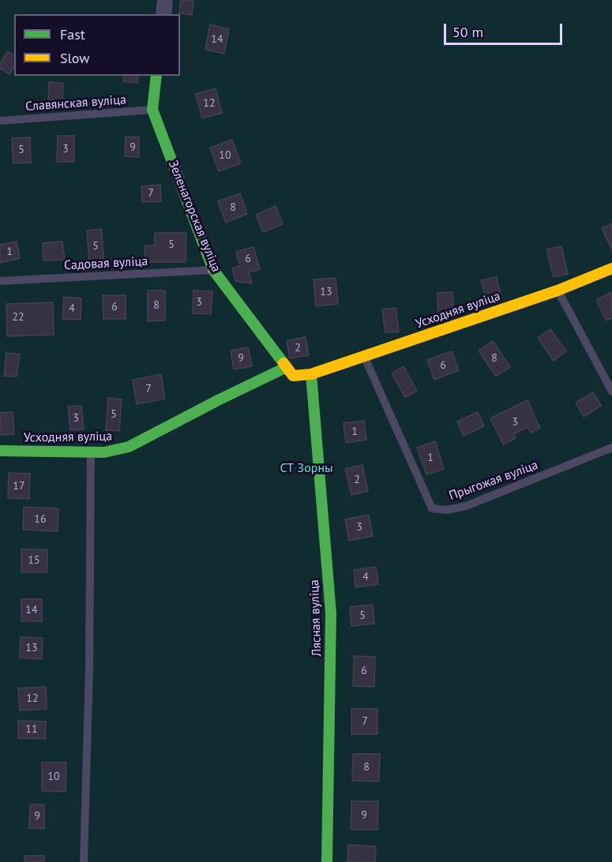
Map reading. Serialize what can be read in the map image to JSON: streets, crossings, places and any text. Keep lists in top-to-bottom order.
{
  "streets": {
    "street": ["Зеленагорская вуліца", "Усходняя вуліца", "Лясная вуліца"],
    "lane": ["Славянская вуліца", "Садовая вуліца", "Прыгожая вуліца"]
  },
  "crossings": [
    ["Славянская вуліца", "Зеленагорская вуліца"],
    ["Зеленагорская вуліца", "Садовая вуліца"],
    ["Зеленагорская вуліца", "Усходняя вуліца"],
    ["Усходняя вуліца", "Прыгожая вуліца"],
    ["Усходняя вуліца", "Лясная вуліца"]
  ],
  "parks": ["СТ Зорны"],
  "house_numbers": [
    "14",
    "12",
    "9",
    "3",
    "5",
    "10",
    "7",
    "8",
    "5",
    "5",
    "1",
    "6",
    "13",
    "3",
    "8",
    "6",
    "4",
    "22",
    "2",
    "9",
    "8",
    "6",
    "7",
    "5",
    "3",
    "3",
    "1",
    "1",
    "2",
    "17",
    "16",
    "3",
    "15",
    "4",
    "14",
    "5",
    "13",
    "6",
    "12",
    "7",
    "11",
    "8",
    "10",
    "9",
    "9"
  ],
  "legend": ["Fast", "Slow"],
  "scale_bar": "50 m"
}
